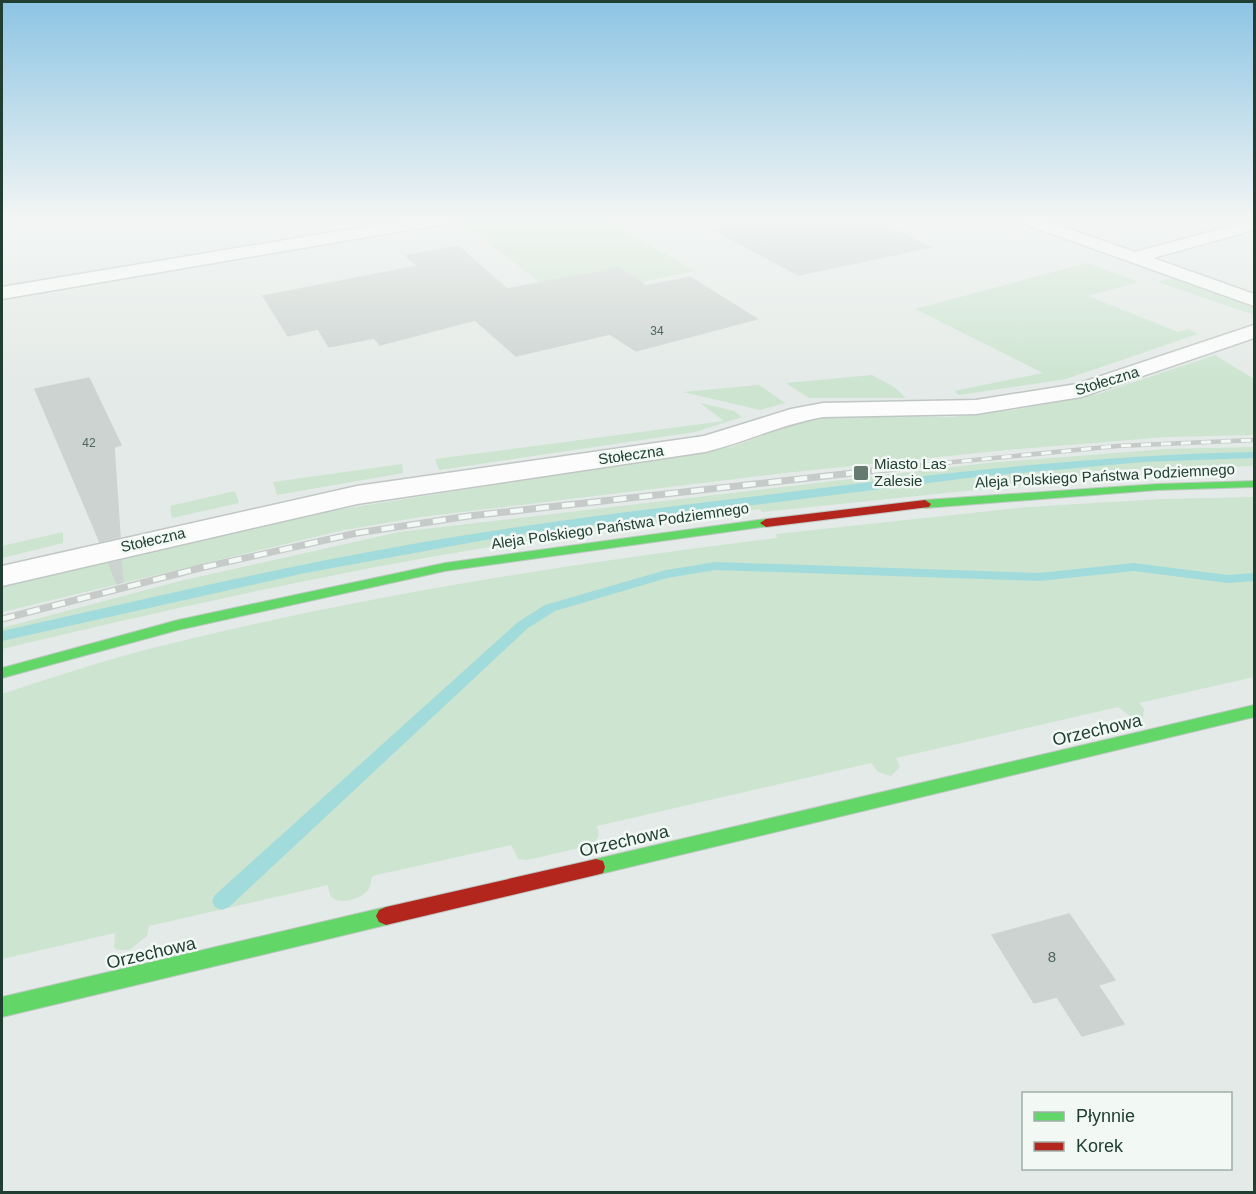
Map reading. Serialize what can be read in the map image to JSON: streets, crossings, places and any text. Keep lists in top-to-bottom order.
{
  "streets": {
    "street": ["Stołeczna", "Aleja Polskiego Państwa Podziemnego", "Orzechowa"]
  },
  "places": {
    "transit": ["Miasto Las Zalesie"]
  },
  "house_numbers": ["34", "42", "8"],
  "legend": ["Płynnie", "Korek"]
}
